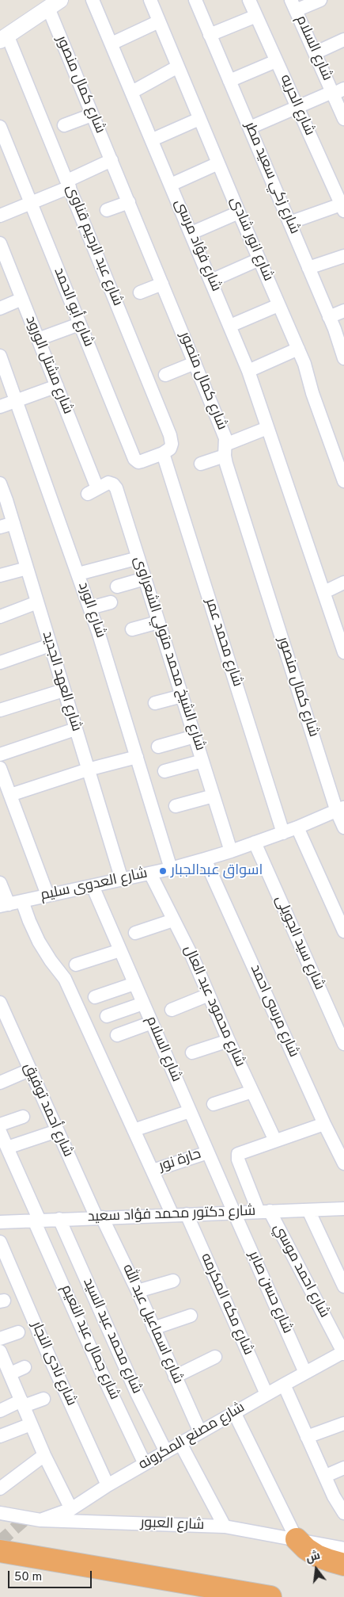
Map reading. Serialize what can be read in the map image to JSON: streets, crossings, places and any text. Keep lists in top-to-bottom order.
{
  "streets": {
    "street": [
      "شارع السلام",
      "شارع كمال منصور",
      "شارع الحريه",
      "شارع زكي سعيد مطر",
      "شارع انور شادى",
      "شارع عبد الرحيم قناوى",
      "شارع فؤاد مرسى",
      "شارع أبو الحمد",
      "شارع مشتل الورود",
      "شارع الورد",
      "شارع محمد عمر",
      "شارع الشيخ محمد متولي الشعراوى",
      "شارع العهد الجديد",
      "شارع العدوى سليم",
      "شارع سيد الجويلى",
      "شارع محمود عبد العال",
      "شارع مرسى احمد",
      "شارع أحمد توفيق",
      "حارة نور",
      "شارع دكتور محمد فؤاد سعيد",
      "شارع احمد موسي",
      "شارع حسن صابر",
      "شارع مكه المكرمه",
      "شارع اسماعيل عبد الله",
      "شارع محمد عبد السيد",
      "شارع جمال عبد النعيم",
      "شارع نادى النجار",
      "شارع مصنع المكرونه",
      "شارع العبور"
    ]
  },
  "crossings": [
    ["شارع السلام", "شارع العدوى سليم"],
    ["شارع السلام", "حارة نور"],
    ["شارع السلام", "شارع دكتور محمد فؤاد سعيد"],
    ["شارع السلام", "شارع حسن صابر"],
    ["شارع كمال منصور", "شارع العدوى سليم"],
    ["شارع عبد الرحيم قناوى", "شارع أبو الحمد"],
    ["شارع عبد الرحيم قناوى", "شارع محمد عمر"],
    ["شارع أبو الحمد", "شارع محمد عمر"],
    ["شارع مشتل الورود", "شارع الشيخ محمد متولي الشعراوى"],
    ["شارع الورد", "شارع العدوى سليم"],
    ["شارع محمد عمر", "شارع العدوى سليم"],
    ["شارع الشيخ محمد متولي الشعراوى", "شارع العدوى سليم"],
    ["شارع العهد الجديد", "شارع العدوى سليم"],
    ["شارع العدوى سليم", "شارع سيد الجويلى"],
    ["شارع العدوى سليم", "شارع محمود عبد العال"],
    ["شارع العدوى سليم", "شارع مرسى احمد"],
    ["شارع محمود عبد العال", "شارع احمد موسي"],
    ["شارع أحمد توفيق", "شارع دكتور محمد فؤاد سعيد"],
    ["شارع أحمد توفيق", "شارع اسماعيل عبد الله"],
    ["شارع دكتور محمد فؤاد سعيد", "شارع احمد موسي"],
    ["شارع دكتور محمد فؤاد سعيد", "شارع حسن صابر"],
    ["شارع دكتور محمد فؤاد سعيد", "شارع مكه المكرمه"],
    ["شارع دكتور محمد فؤاد سعيد", "شارع اسماعيل عبد الله"],
    ["شارع دكتور محمد فؤاد سعيد", "شارع محمد عبد السيد"],
    ["شارع دكتور محمد فؤاد سعيد", "شارع جمال عبد النعيم"],
    ["شارع احمد موسي", "شارع مصنع المكرونه"],
    ["شارع حسن صابر", "شارع مصنع المكرونه"],
    ["شارع مكه المكرمه", "شارع مصنع المكرونه"],
    ["شارع اسماعيل عبد الله", "شارع مصنع المكرونه"],
    ["شارع محمد عبد السيد", "شارع مصنع المكرونه"],
    ["شارع جمال عبد النعيم", "شارع مصنع المكرونه"],
    ["شارع نادى النجار", "شارع مصنع المكرونه"],
    ["شارع مصنع المكرونه", "شارع العبور"]
  ],
  "places": ["اسواق عبدالجبار"],
  "scale_bar": "50 m",
  "north": "top"
}
